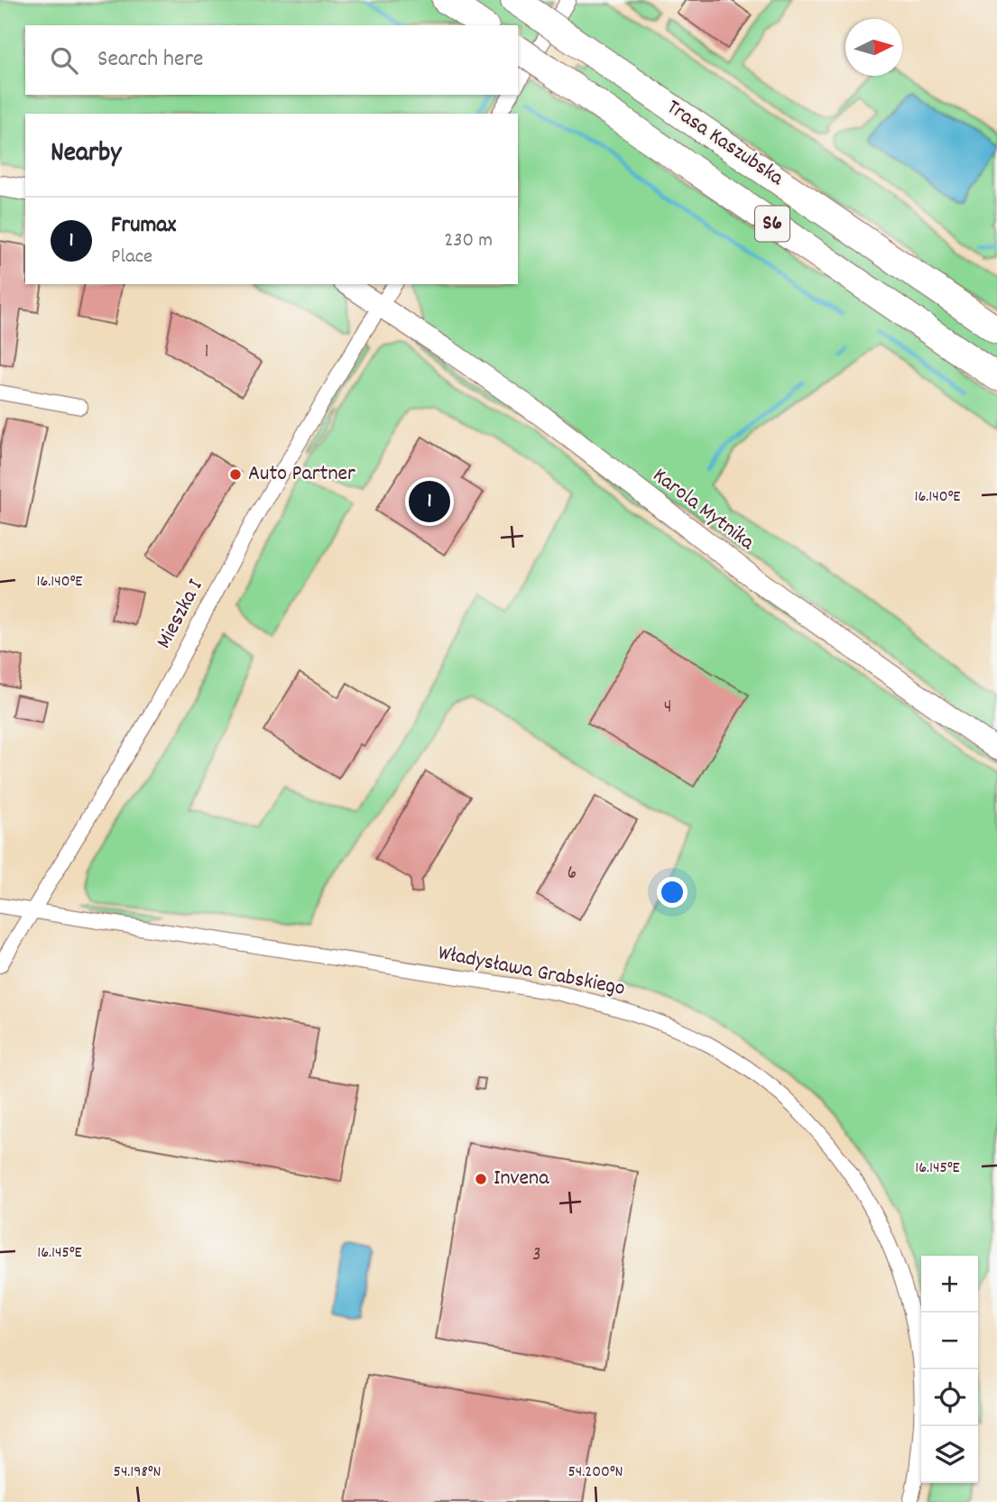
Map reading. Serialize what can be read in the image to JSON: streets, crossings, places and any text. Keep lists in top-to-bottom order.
{
  "streets": {
    "highway": ["Trasa Kaszubska", "S6"],
    "street": ["Karola Mytnika", "Mieszka I", "Władysława Grabskiego"]
  },
  "crossings": [
    ["Karola Mytnika", "Mieszka I"],
    ["Mieszka I", "Władysława Grabskiego"]
  ],
  "places": ["Auto Partner", "Invena"],
  "house_numbers": [
    "1",
    "4",
    "6",
    "3"
  ],
  "north": "right",
  "page": {
    "search": "Search here",
    "heading": "Nearby",
    "list": [
      {
        "mark": "1",
        "name": "Frumax",
        "note": "Place",
        "value": "230 m"
      }
    ],
    "pins": "1",
    "map_buttons": ["+", "−"]
  },
  "coordinates": [
    "16.140°E",
    "16.145°E",
    "54.198°N",
    "54.200°N"
  ]
}
